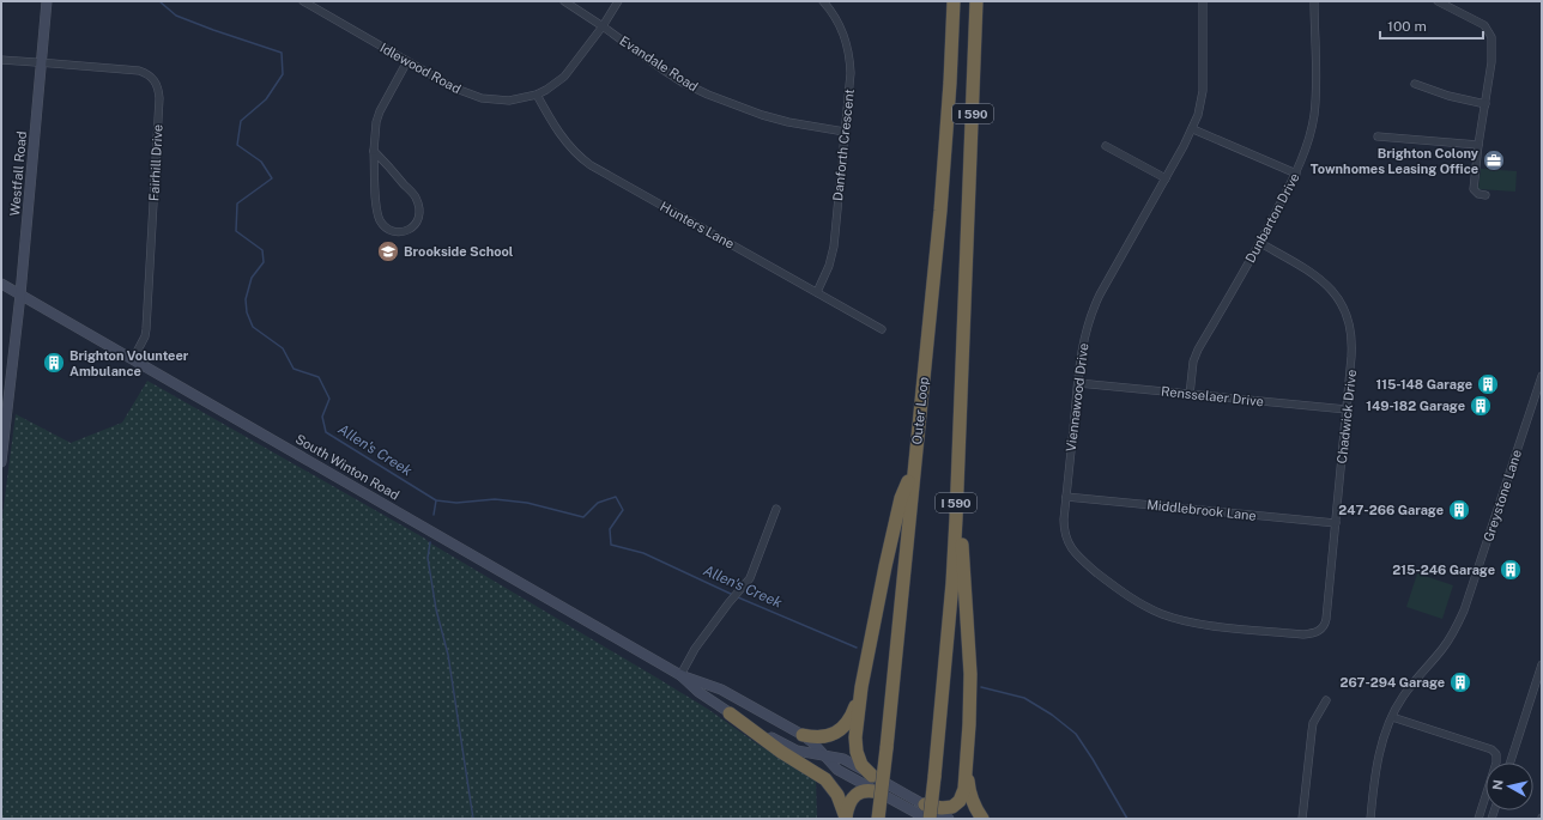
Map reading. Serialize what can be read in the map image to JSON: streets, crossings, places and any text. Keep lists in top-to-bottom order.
{
  "streets": {
    "highway": ["I 590", "Outer Loop"],
    "main road": ["Westfall Road", "South Winton Road"],
    "street": [
      "Evandale Road",
      "Idlewood Road",
      "Danforth Crescent",
      "Fairhill Drive",
      "Dunbarton Drive",
      "Hunters Lane",
      "Rensselaer Drive",
      "Viennawood Drive",
      "Chadwick Drive",
      "Greystone Lane",
      "Middlebrook Lane"
    ]
  },
  "crossings": [
    ["Evandale Road", "Idlewood Road"],
    ["Evandale Road", "Danforth Crescent"],
    ["Idlewood Road", "Hunters Lane"],
    ["I 590", "South Winton Road"],
    ["Danforth Crescent", "Hunters Lane"],
    ["Fairhill Drive", "Westfall Road"],
    ["Fairhill Drive", "South Winton Road"],
    ["Westfall Road", "South Winton Road"],
    ["Dunbarton Drive", "Rensselaer Drive"],
    ["Dunbarton Drive", "Chadwick Drive"],
    ["Rensselaer Drive", "Viennawood Drive"],
    ["Rensselaer Drive", "Chadwick Drive"],
    ["Viennawood Drive", "Chadwick Drive"],
    ["Viennawood Drive", "Middlebrook Lane"],
    ["Chadwick Drive", "Middlebrook Lane"]
  ],
  "water": ["Allen's Creek"],
  "places": {
    "office": ["Brighton Colony Townhomes Leasing Office"],
    "school or university": ["Brookside School"],
    "building": [
      "Brighton Volunteer Ambulance",
      "115-148 Garage",
      "149-182 Garage",
      "247-266 Garage",
      "215-246 Garage",
      "267-294 Garage"
    ]
  },
  "scale_bar": "100 m",
  "north": "left"
}
